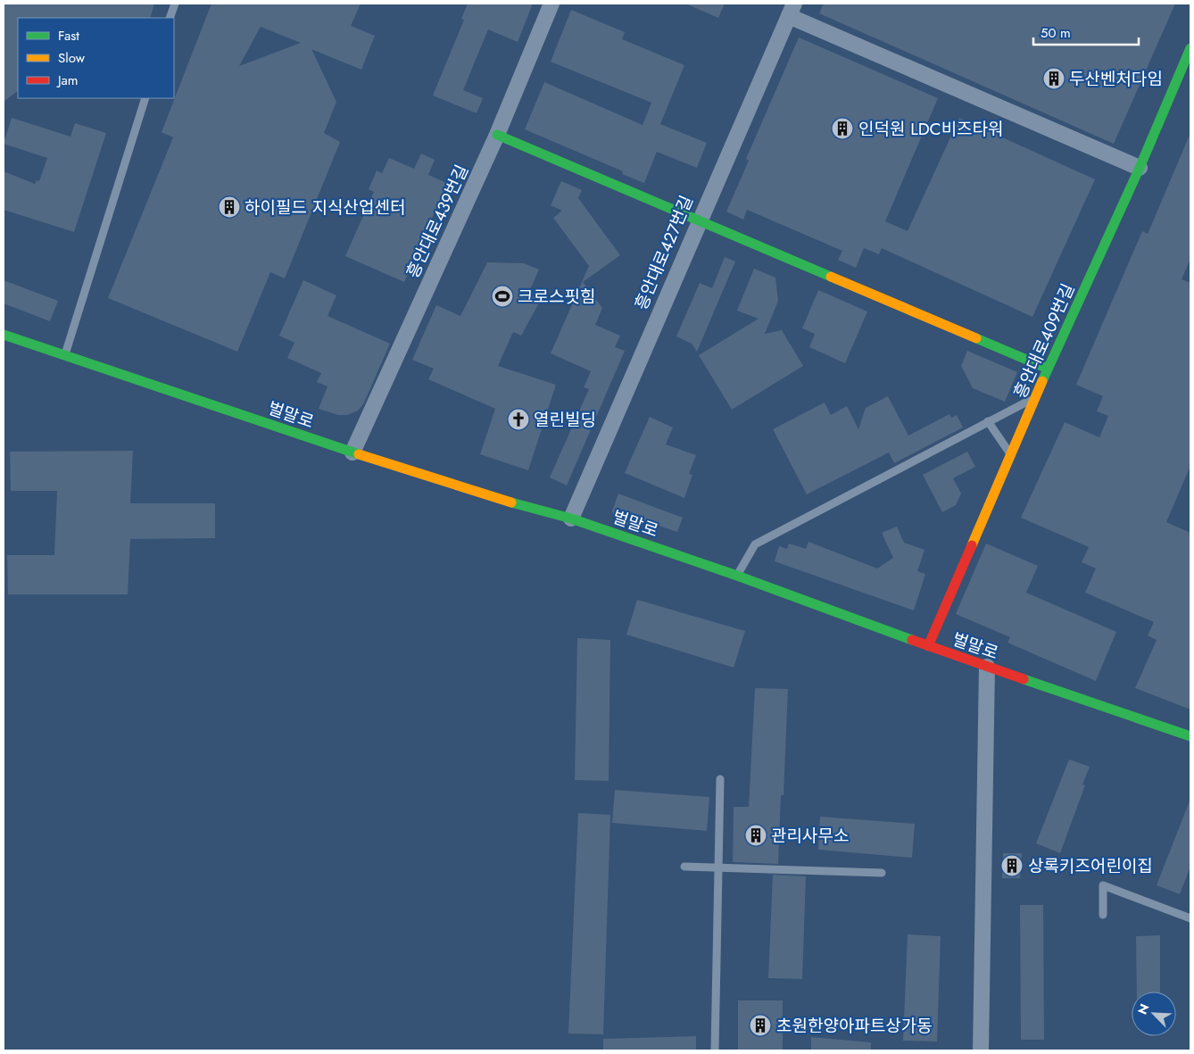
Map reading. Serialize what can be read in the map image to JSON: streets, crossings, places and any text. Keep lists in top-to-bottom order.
{
  "streets": {
    "street": [
      "흥안대로439번길",
      "흥안대로427번길",
      "흥안대로409번길",
      "벌말로"
    ]
  },
  "crossings": [
    ["흥안대로439번길", "벌말로"],
    ["흥안대로427번길", "벌말로"],
    ["흥안대로409번길", "벌말로"]
  ],
  "places": {
    "building": [
      "두산벤처다임",
      "인덕원 LDC비즈타워",
      "하이필드 지식산업센터",
      "관리사무소",
      "상록키즈어린이집",
      "초원한양아파트상가동"
    ],
    "sports": ["크로스핏힘"],
    "church": ["열린빌딩"]
  },
  "legend": ["Fast", "Slow", "Jam"],
  "scale_bar": "50 m",
  "north": "top left"
}
